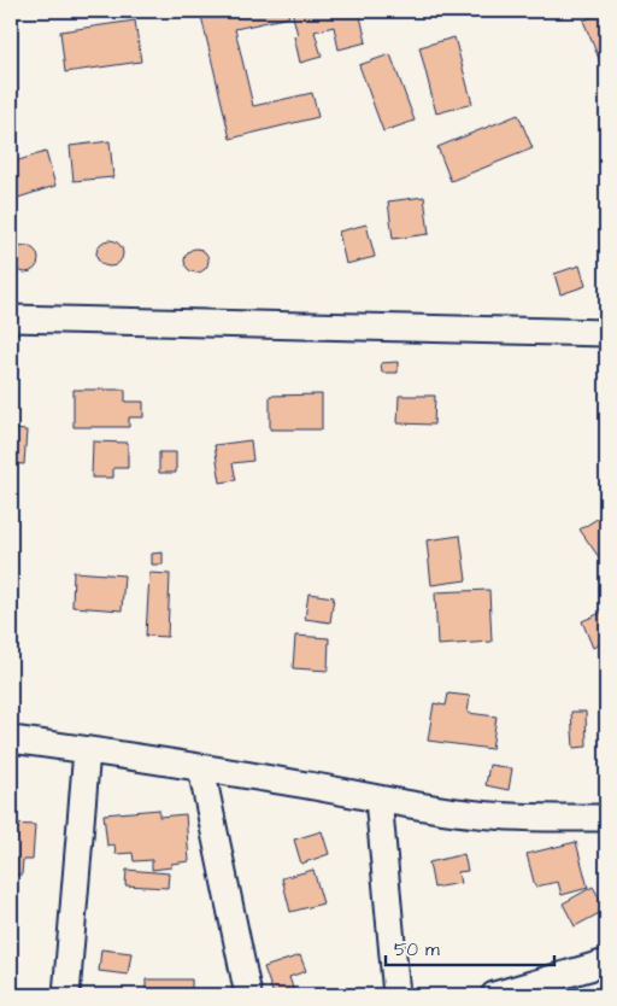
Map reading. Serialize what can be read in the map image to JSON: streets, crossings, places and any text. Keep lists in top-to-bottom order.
{
  "scale_bar": "50 m"
}
